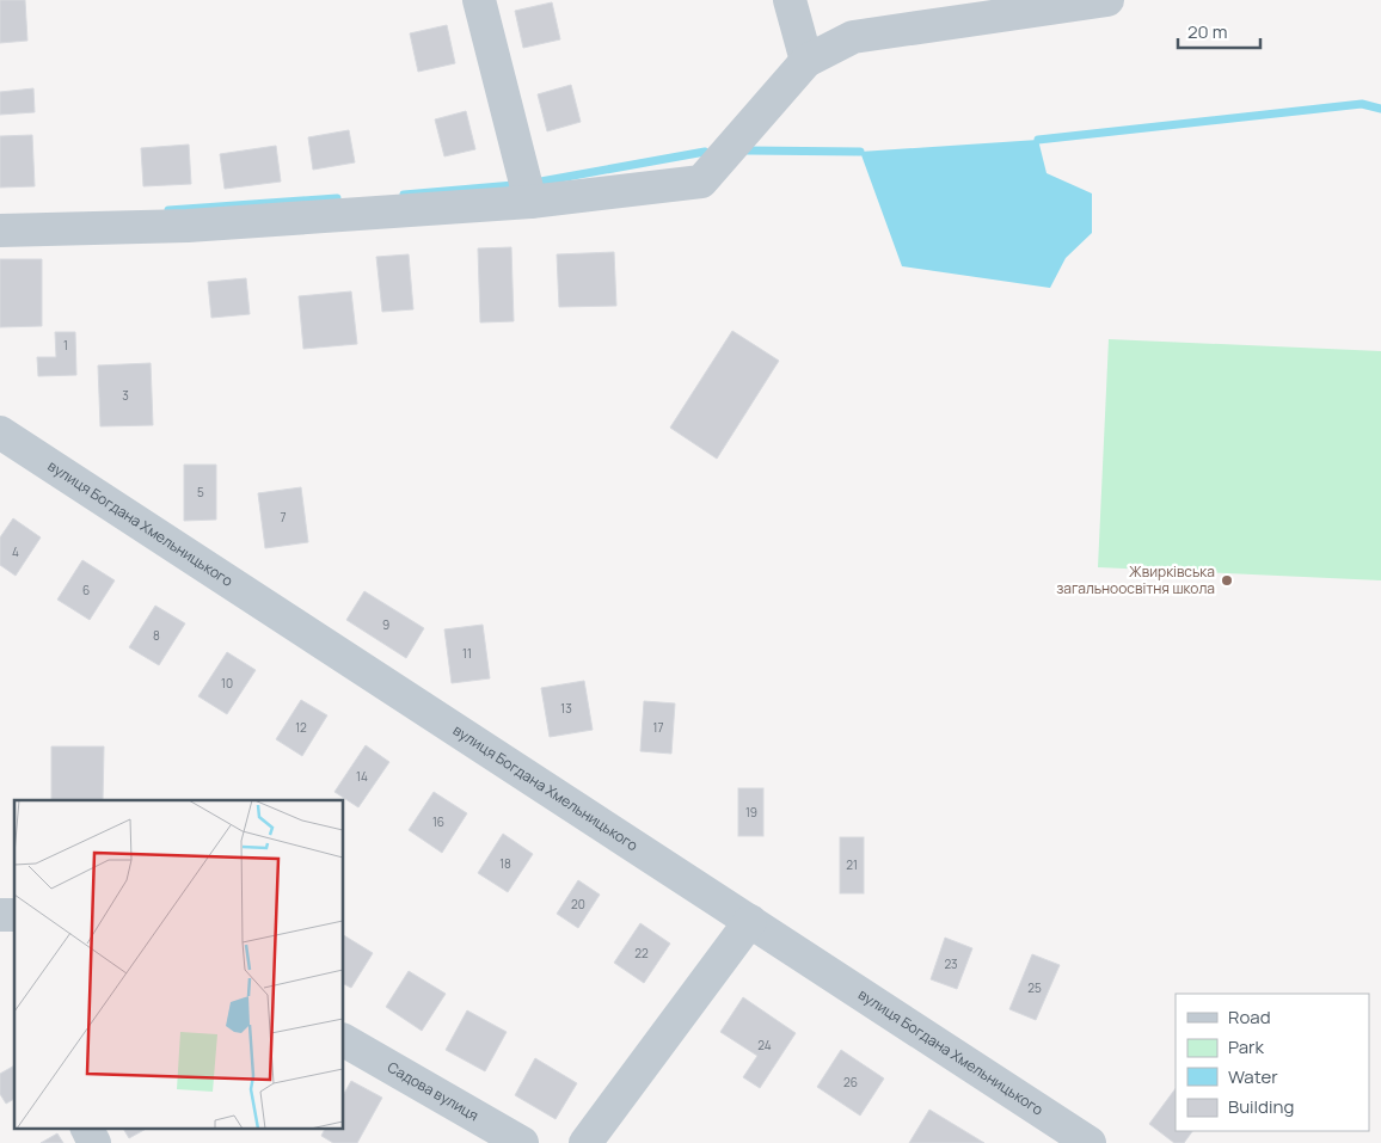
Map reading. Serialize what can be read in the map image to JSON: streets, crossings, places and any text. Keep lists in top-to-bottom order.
{
  "streets": {
    "street": ["вулиця Богдана Хмельницького", "Садова вулиця"]
  },
  "places": ["Жвирківська загальноосвітня школа"],
  "house_numbers": [
    "1",
    "3",
    "5",
    "7",
    "4",
    "6",
    "9",
    "8",
    "11",
    "10",
    "13",
    "12",
    "17",
    "14",
    "19",
    "16",
    "18",
    "21",
    "20",
    "22",
    "23",
    "25",
    "24",
    "26"
  ],
  "legend": [
    "Road",
    "Park",
    "Water",
    "Building"
  ],
  "scale_bar": "20 m"
}
